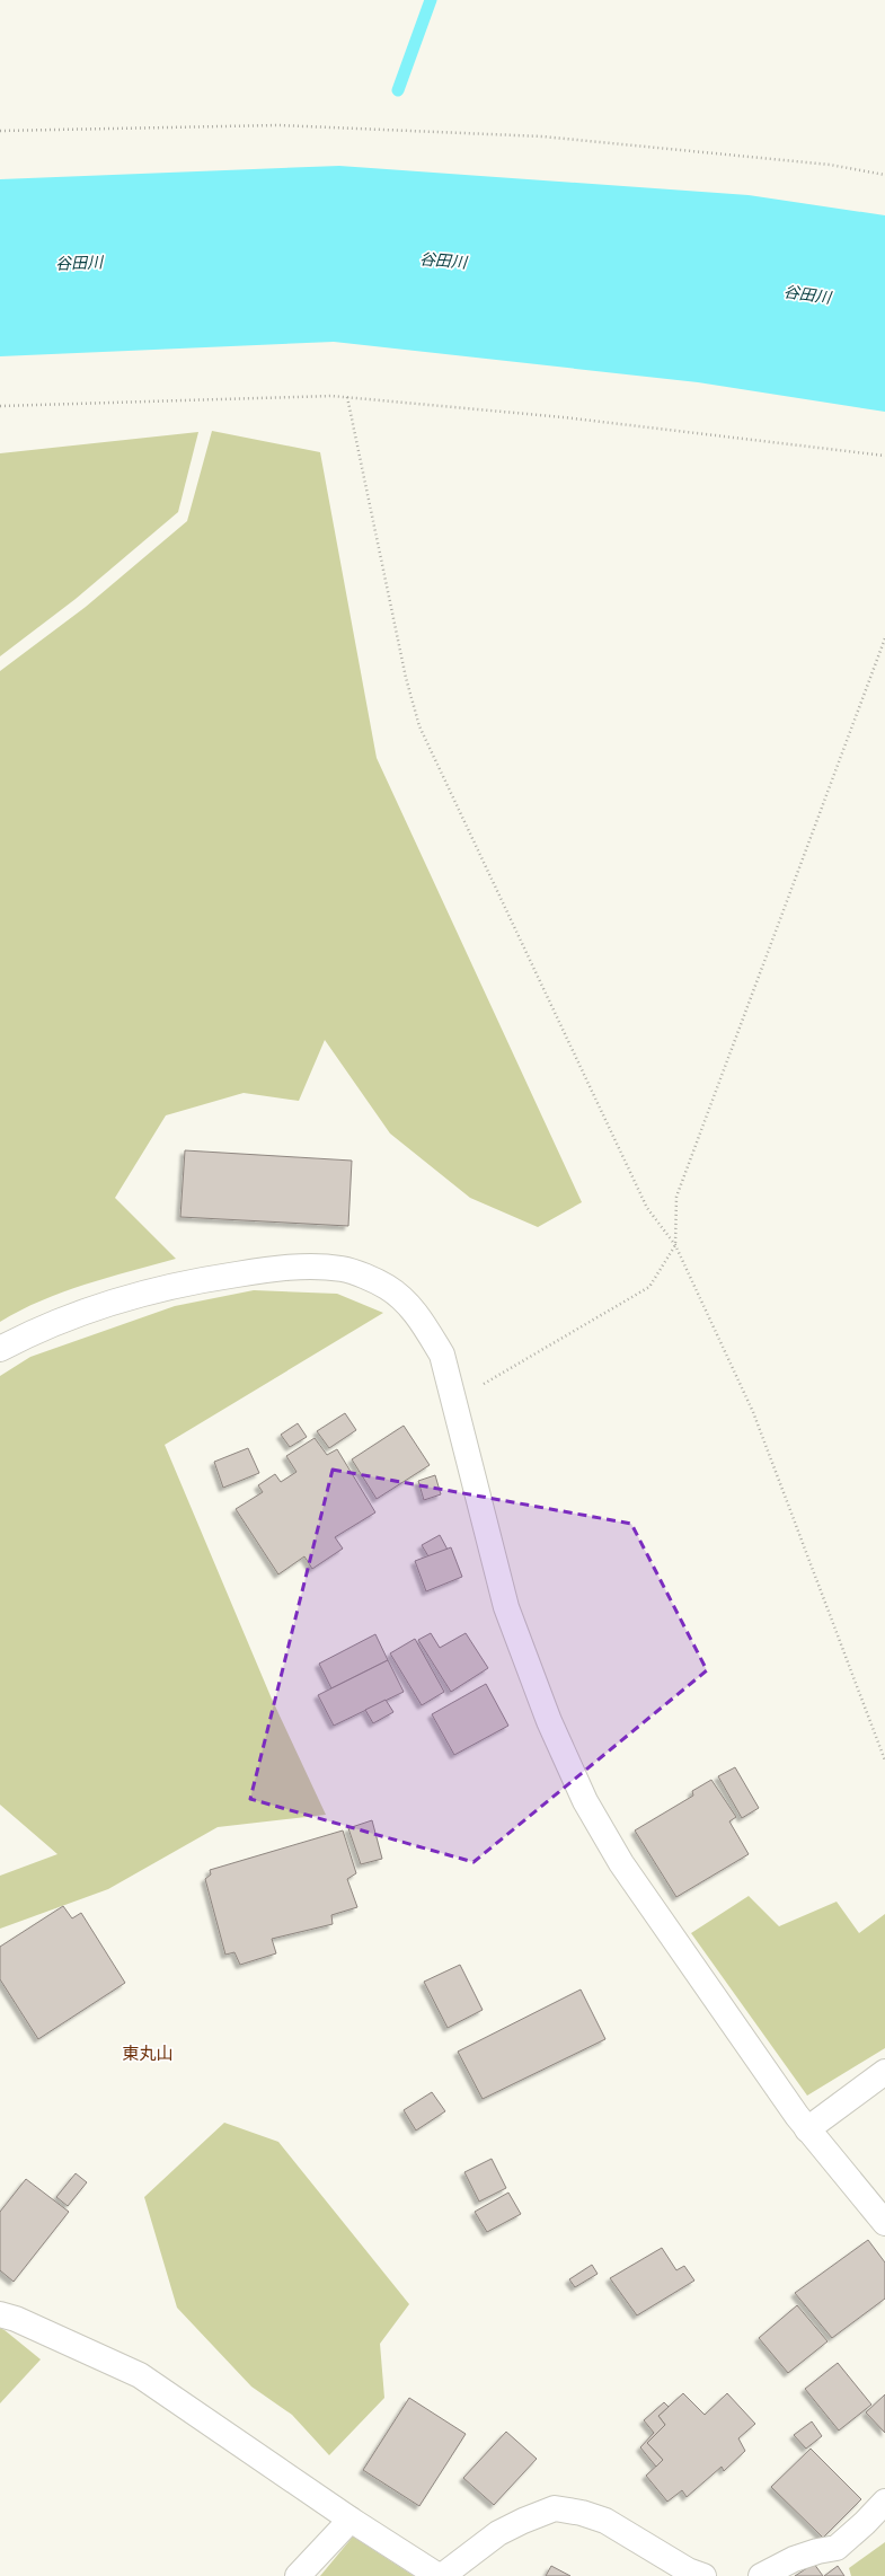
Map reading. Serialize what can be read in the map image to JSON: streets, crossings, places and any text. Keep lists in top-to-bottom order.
{
  "districts": ["東丸山"],
  "water": ["谷田川"]
}
